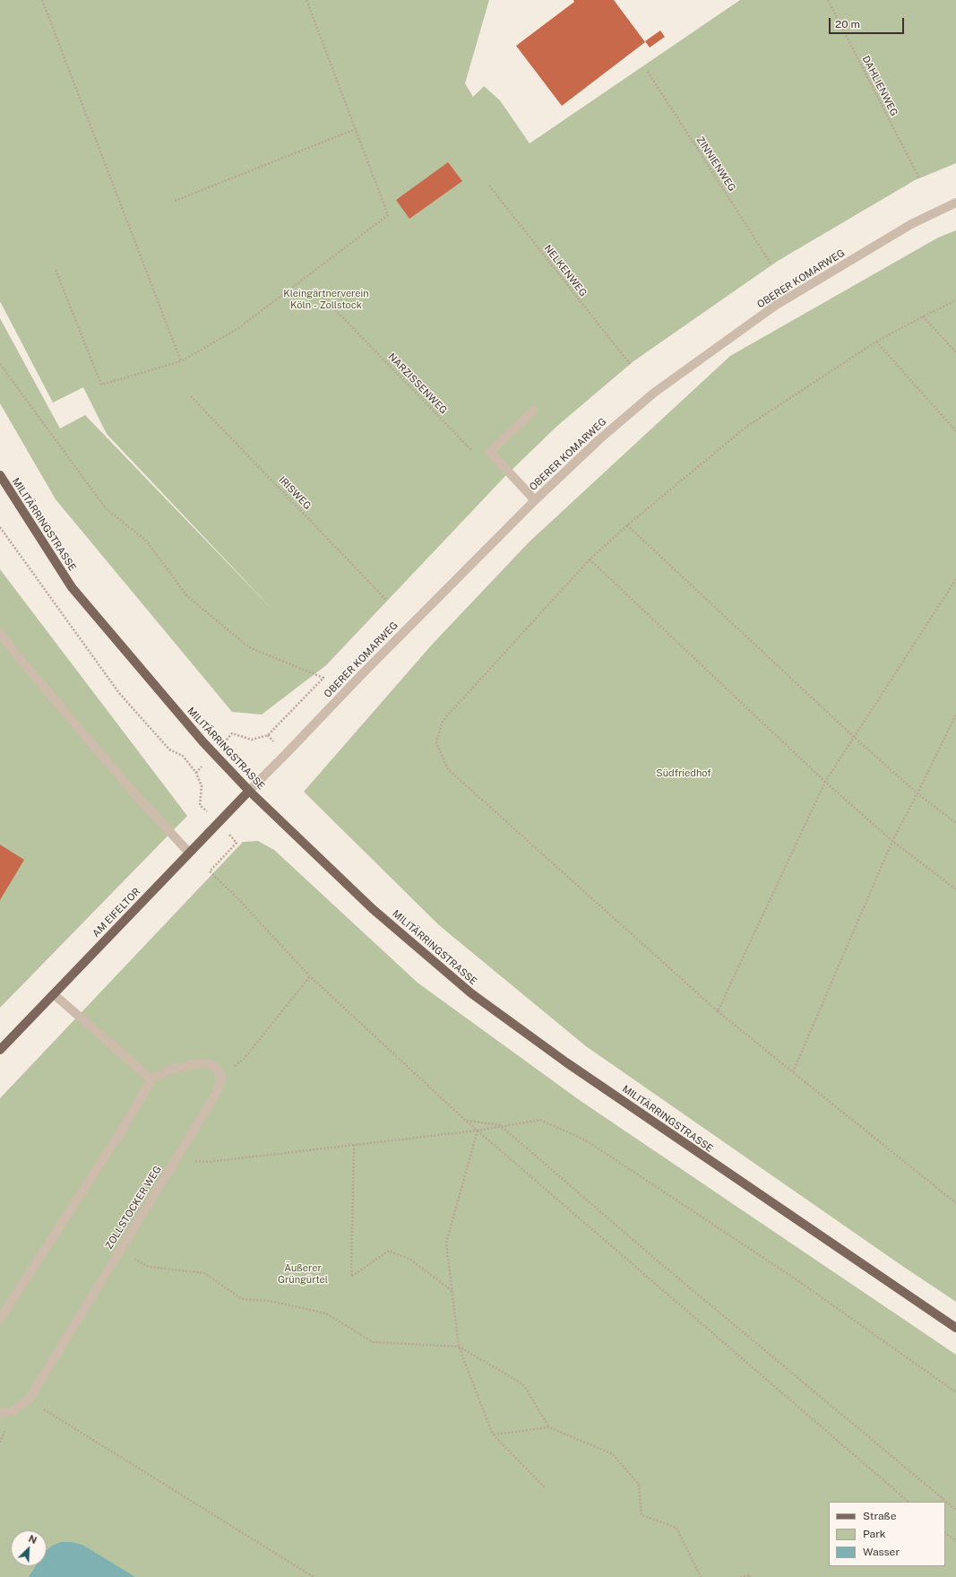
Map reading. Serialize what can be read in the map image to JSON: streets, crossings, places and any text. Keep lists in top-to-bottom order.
{
  "streets": {
    "main road": ["MILITÄRRINGSTRASSE", "AM EIFELTOR"],
    "street": ["OBERER KOMARWEG", "ZOLLSTOCKER WEG"],
    "path": [
      "DAHLIENWEG",
      "ZINNIENWEG",
      "NELKENWEG",
      "NARZISSENWEG",
      "IRISWEG"
    ]
  },
  "crossings": [
    ["OBERER KOMARWEG", "MILITÄRRINGSTRASSE"],
    ["OBERER KOMARWEG", "AM EIFELTOR"],
    ["MILITÄRRINGSTRASSE", "AM EIFELTOR"]
  ],
  "parks": ["Kleingärtnerverein Köln - Zollstock", "Südfriedhof", "Äußerer Grüngürtel"],
  "legend": ["Straße", "Park", "Wasser"],
  "scale_bar": "20 m",
  "north": "top right"
}
